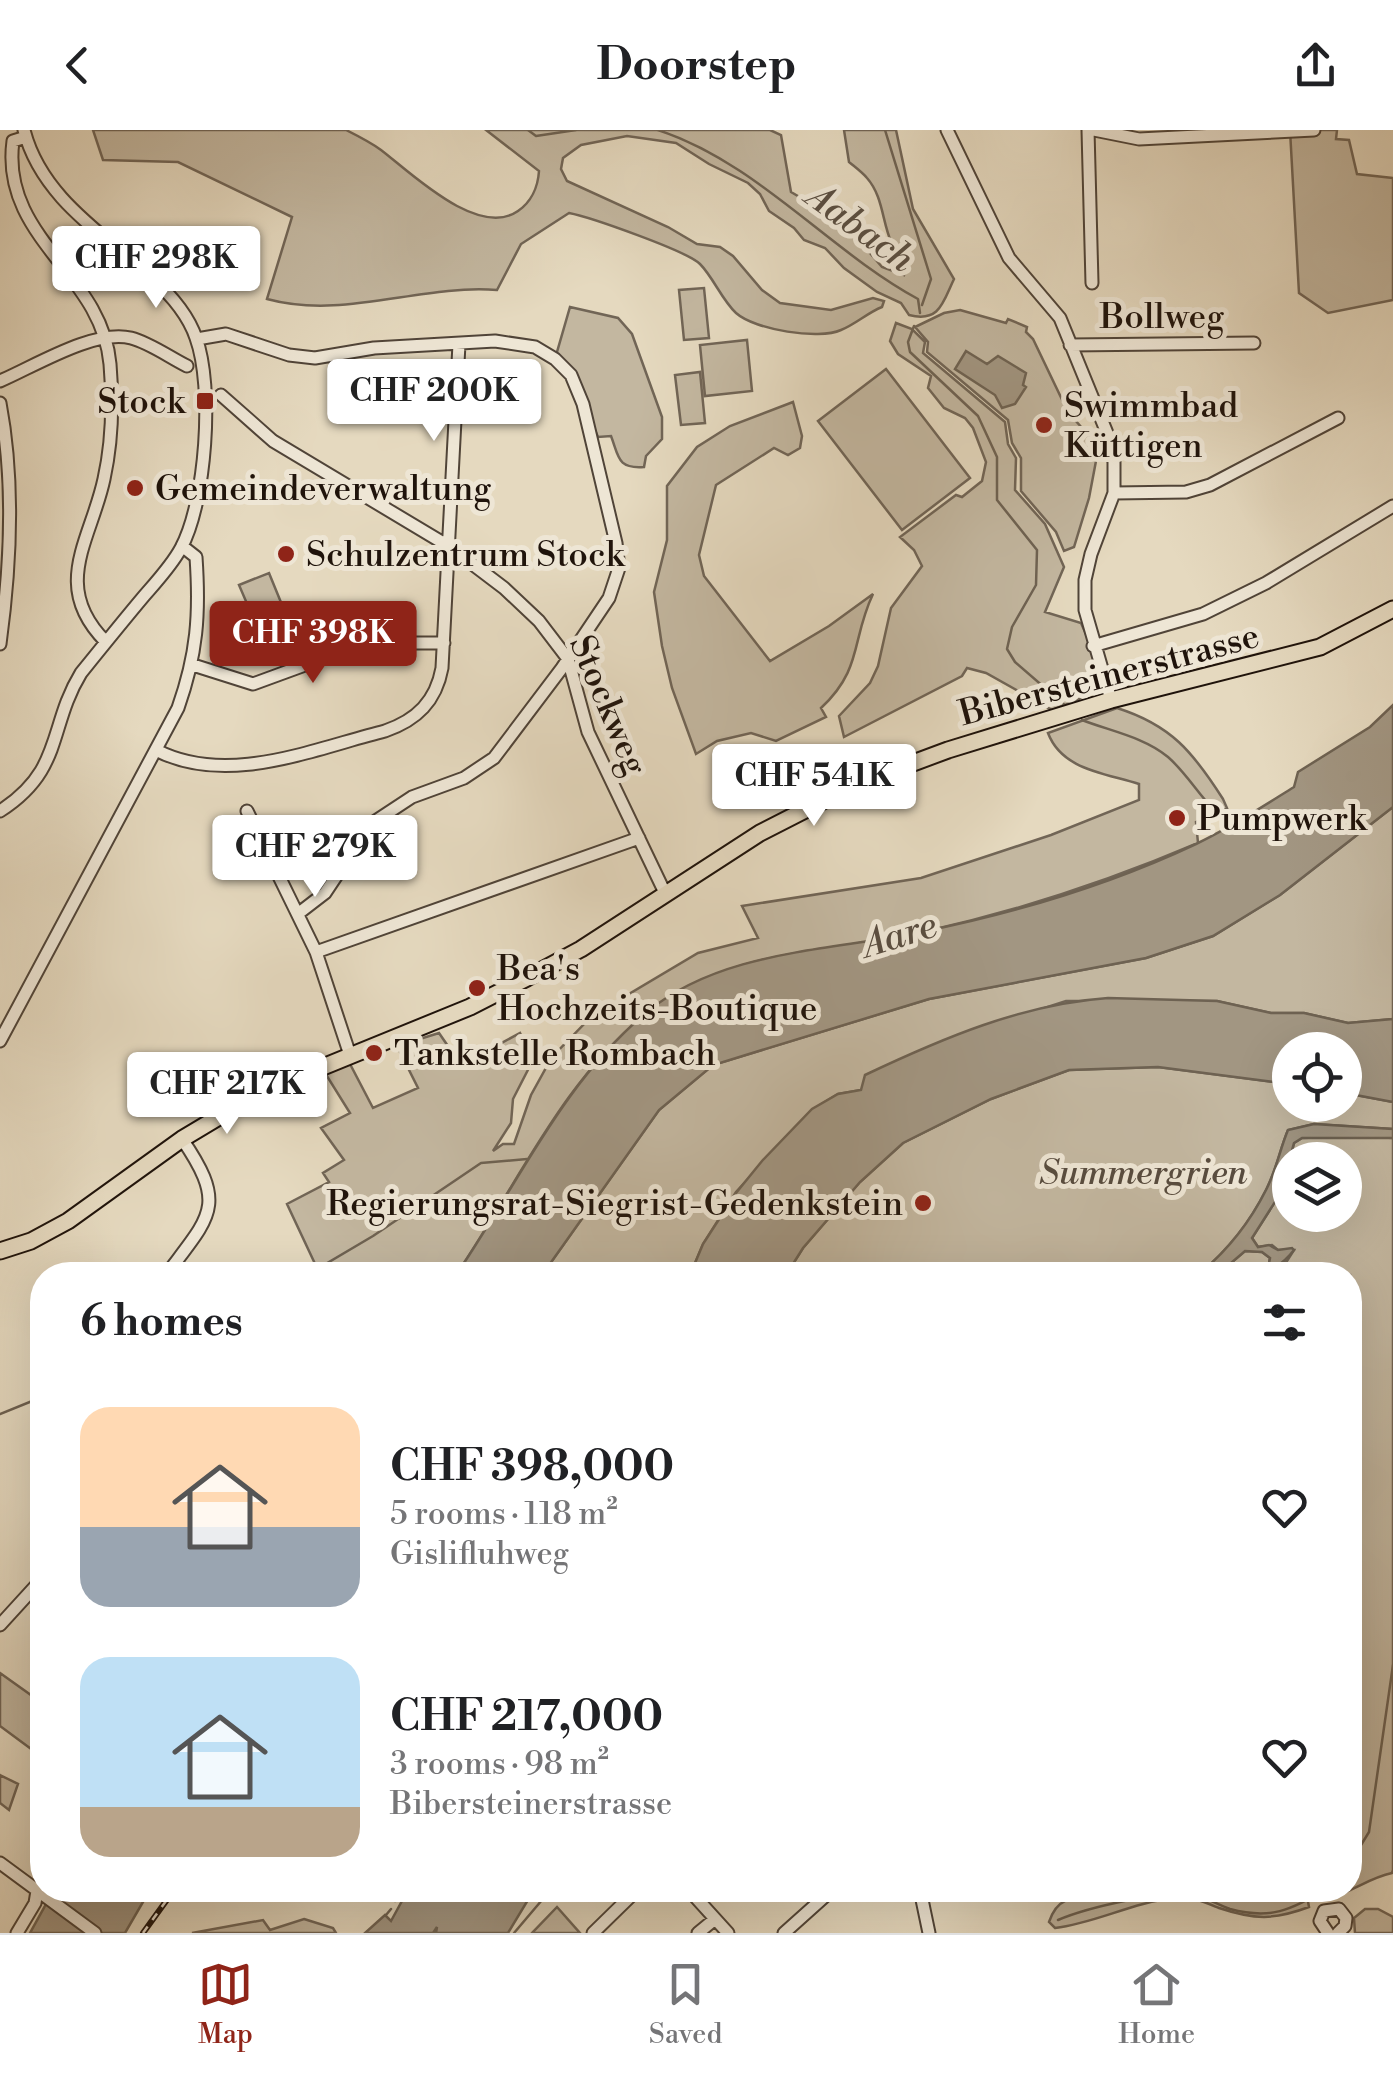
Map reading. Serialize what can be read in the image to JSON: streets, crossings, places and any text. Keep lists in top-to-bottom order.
{
  "streets": {
    "main road": ["Bibersteinerstrasse"],
    "street": ["Bollweg", "Stockweg"]
  },
  "crossings": [
    ["Bibersteinerstrasse", "Stockweg"]
  ],
  "water": ["Aabach", "Aare"],
  "parks": ["Summergrien"],
  "places": {
    "transit": ["Stock"],
    "other": [
      "Swimmbad Küttigen",
      "Gemeindeverwaltung",
      "Schulzentrum Stock",
      "Pumpwerk",
      "Bea's Hochzeits-Boutique",
      "Tankstelle Rombach",
      "Regierungsrat-Siegrist-Gedenkstein"
    ]
  },
  "page": {
    "header": "Doorstep",
    "price": [
      "CHF 298K",
      "CHF 200K",
      "CHF 398K",
      "CHF 541K",
      "CHF 279K",
      "CHF 217K"
    ],
    "heading": "6 homes",
    "list": [
      {
        "name": "CHF 398,000",
        "note": "5 rooms · 118 m² · Gislifluhweg"
      },
      {
        "name": "CHF 217,000",
        "note": "3 rooms · 98 m² · Bibersteinerstrasse"
      }
    ],
    "tabs": ["Map", "Saved", "Home"]
  }
}
